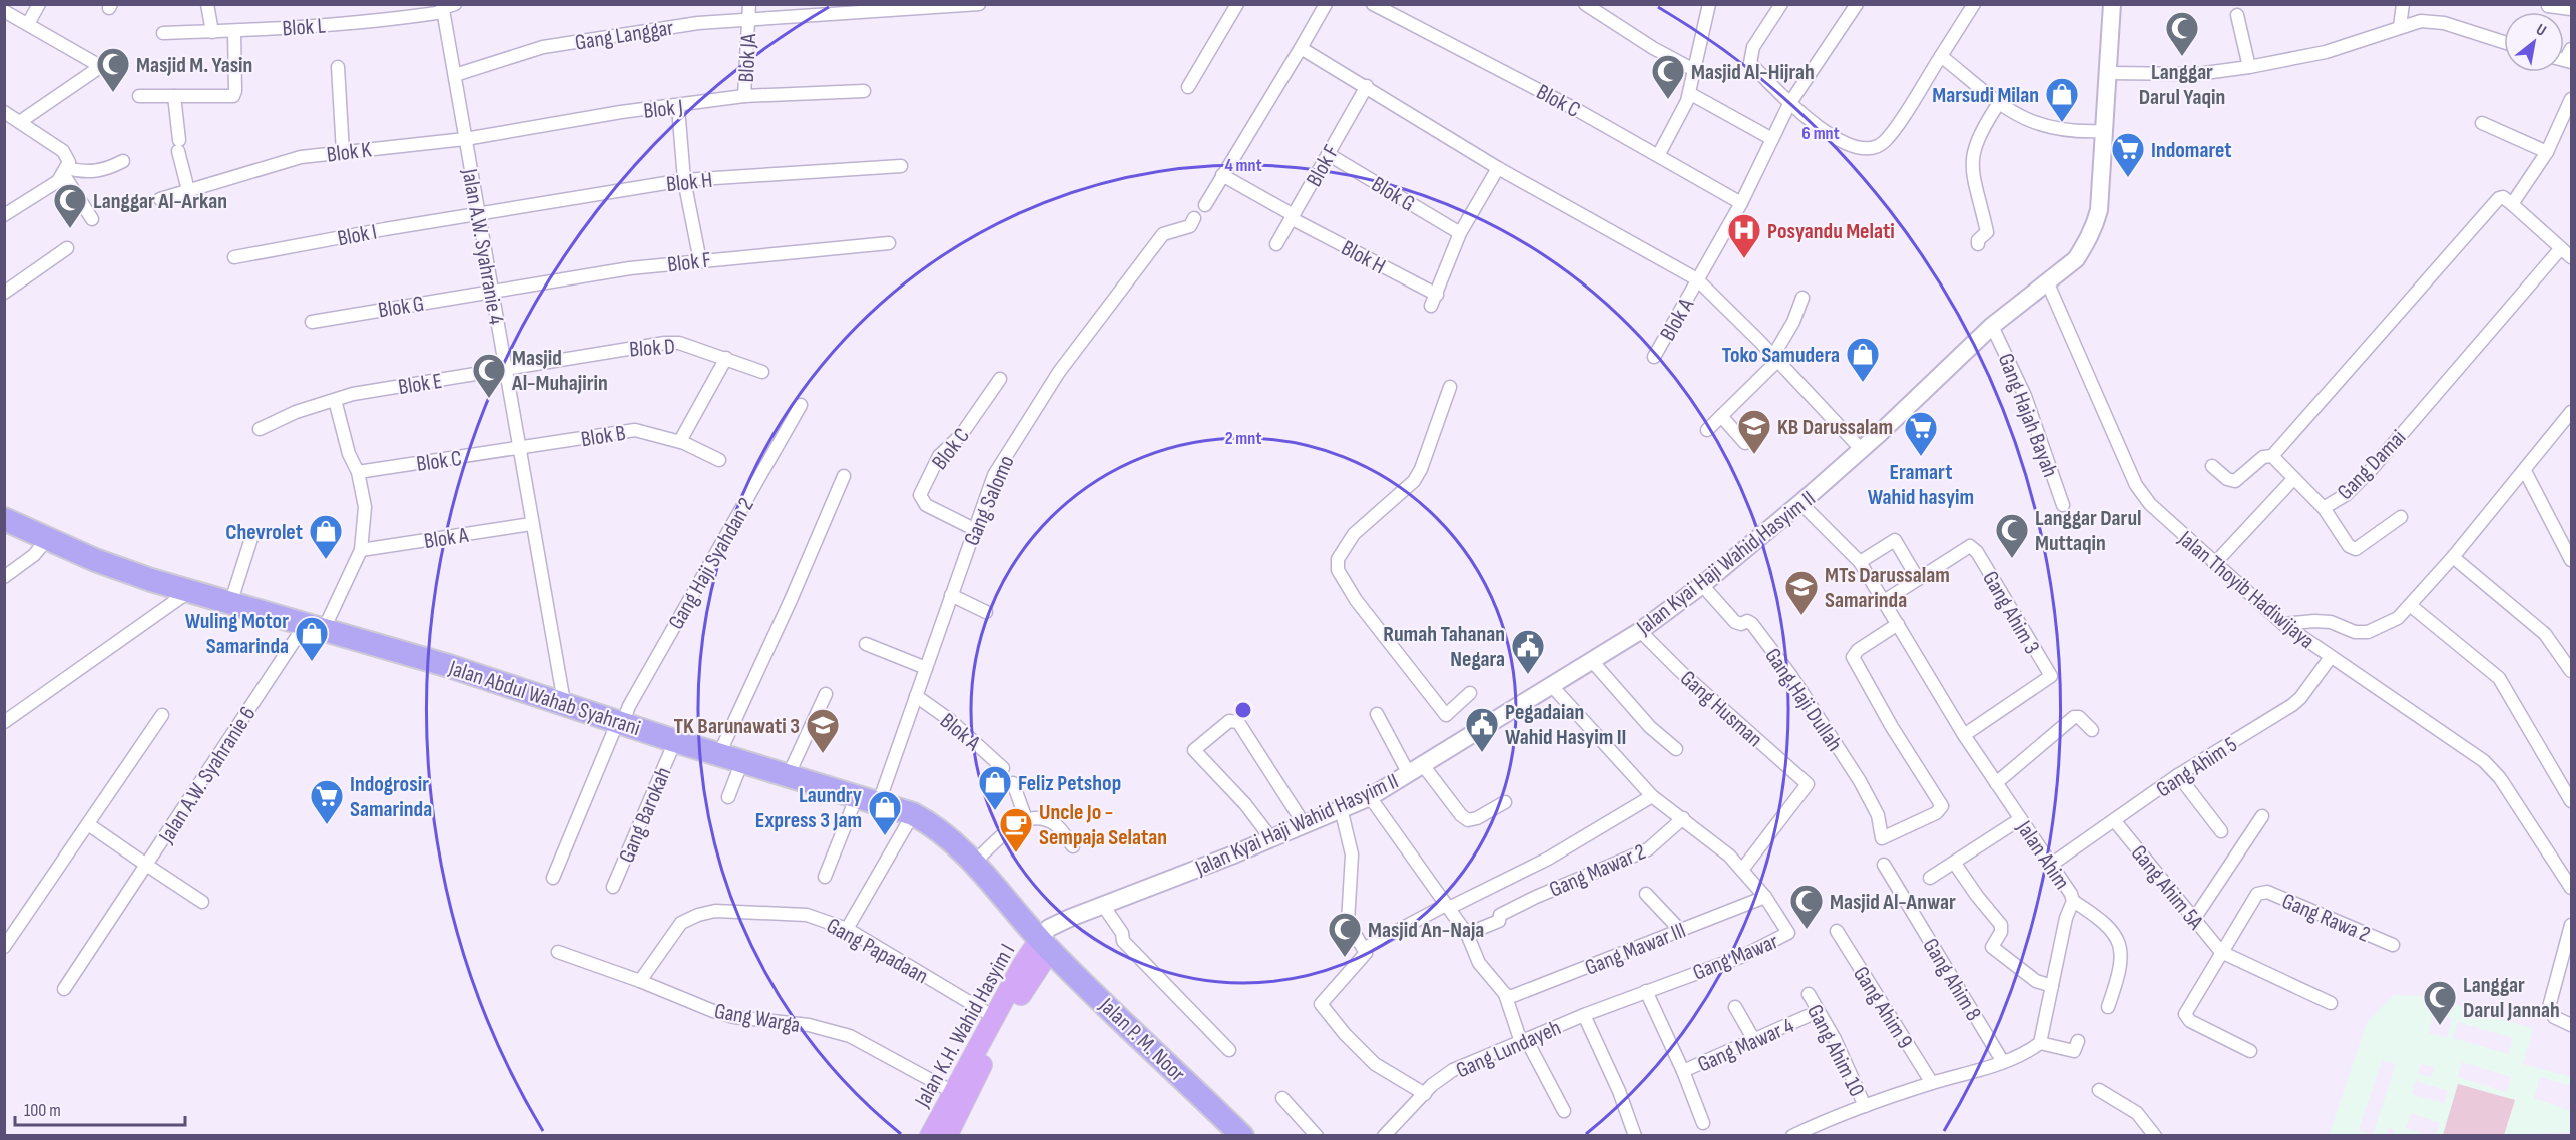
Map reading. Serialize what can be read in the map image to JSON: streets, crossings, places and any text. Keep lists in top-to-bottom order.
{
  "streets": {
    "highway": ["Jalan Abdul Wahab Syahrani", "Jalan P. M. Noor"],
    "main road": ["Jalan K.H. Wahid Hasyim I"],
    "street": [
      "Blok L",
      "Gang Langgar",
      "Blok JA",
      "Blok C",
      "Blok J",
      "Blok K",
      "Blok F",
      "Blok H",
      "Blok G",
      "Blok I",
      "Jalan A.W. Syahranie 4",
      "Blok A",
      "Blok D",
      "Blok E",
      "Gang Hajah Bayah",
      "Blok B",
      "Gang Damai",
      "Gang Salomo",
      "Jalan Kyai Haji Wahid Hasyim II",
      "Gang Haji Syahdan 2",
      "Jalan Thoyib Hadiwijaya",
      "Gang Ahim 3",
      "Gang Haji Dullah",
      "Gang Husman",
      "Gang Ahim 5",
      "Jalan A.W. Syahranie 6",
      "Gang Barokah",
      "Jalan Ahim",
      "Gang Mawar 2",
      "Gang Ahim 5A",
      "Gang Rawa 2",
      "Gang Mawar III",
      "Gang Papadaan",
      "Gang Mawar",
      "Gang Ahim 8",
      "Gang Ahim 9",
      "Gang Warga",
      "Gang Mawar 4",
      "Gang Lundayeh",
      "Gang Ahim 10"
    ]
  },
  "crossings": [
    ["Blok L", "Jalan A.W. Syahranie 4"],
    ["Gang Langgar", "Blok JA"],
    ["Gang Langgar", "Jalan A.W. Syahranie 4"],
    ["Blok JA", "Blok J"],
    ["Blok C", "Jalan A.W. Syahranie 4"],
    ["Blok C", "Blok A"],
    ["Blok C", "Blok B"],
    ["Blok C", "Gang Salomo"],
    ["Blok C", "Jalan A.W. Syahranie 6"],
    ["Blok J", "Blok K"],
    ["Blok J", "Jalan A.W. Syahranie 4"],
    ["Blok K", "Jalan A.W. Syahranie 4"],
    ["Blok F", "Blok H"],
    ["Blok F", "Blok G"],
    ["Blok F", "Jalan A.W. Syahranie 4"],
    ["Blok H", "Blok G"],
    ["Blok H", "Blok I"],
    ["Blok H", "Jalan A.W. Syahranie 4"],
    ["Blok G", "Jalan A.W. Syahranie 4"],
    ["Blok I", "Jalan A.W. Syahranie 4"],
    ["Jalan A.W. Syahranie 4", "Blok A"],
    ["Jalan A.W. Syahranie 4", "Blok D"],
    ["Jalan A.W. Syahranie 4", "Blok E"],
    ["Jalan A.W. Syahranie 4", "Blok B"],
    ["Jalan A.W. Syahranie 4", "Jalan Abdul Wahab Syahrani"],
    ["Blok A", "Gang Salomo"],
    ["Blok A", "Jalan A.W. Syahranie 6"],
    ["Blok D", "Blok E"],
    ["Blok E", "Jalan A.W. Syahranie 6"],
    ["Gang Hajah Bayah", "Jalan Kyai Haji Wahid Hasyim II"],
    ["Gang Salomo", "Jalan Abdul Wahab Syahrani"],
    ["Jalan Kyai Haji Wahid Hasyim II", "Jalan Thoyib Hadiwijaya"],
    ["Jalan Kyai Haji Wahid Hasyim II", "Jalan Abdul Wahab Syahrani"],
    ["Jalan Kyai Haji Wahid Hasyim II", "Gang Haji Dullah"],
    ["Jalan Kyai Haji Wahid Hasyim II", "Gang Husman"],
    ["Jalan Kyai Haji Wahid Hasyim II", "Jalan Ahim"],
    ["Jalan Kyai Haji Wahid Hasyim II", "Gang Mawar"],
    ["Jalan Kyai Haji Wahid Hasyim II", "Jalan K.H. Wahid Hasyim I"],
    ["Jalan Kyai Haji Wahid Hasyim II", "Jalan P. M. Noor"],
    ["Gang Haji Syahdan 2", "Jalan Abdul Wahab Syahrani"],
    ["Jalan Thoyib Hadiwijaya", "Gang Ahim 5"],
    ["Gang Ahim 3", "Jalan Ahim"],
    ["Jalan Abdul Wahab Syahrani", "Jalan A.W. Syahranie 6"],
    ["Jalan Abdul Wahab Syahrani", "Gang Barokah"],
    ["Jalan Abdul Wahab Syahrani", "Jalan K.H. Wahid Hasyim I"],
    ["Jalan Abdul Wahab Syahrani", "Jalan P. M. Noor"],
    ["Gang Haji Dullah", "Jalan Ahim"],
    ["Gang Husman", "Gang Mawar"],
    ["Gang Ahim 5", "Jalan Ahim"],
    ["Gang Ahim 5", "Gang Ahim 5A"],
    ["Gang Mawar 2", "Gang Mawar"],
    ["Gang Ahim 5A", "Gang Rawa 2"],
    ["Gang Mawar III", "Gang Mawar"],
    ["Gang Papadaan", "Gang Warga"],
    ["Gang Papadaan", "Jalan K.H. Wahid Hasyim I"],
    ["Gang Mawar", "Gang Mawar 4"],
    ["Gang Mawar", "Gang Lundayeh"],
    ["Gang Warga", "Jalan K.H. Wahid Hasyim I"],
    ["Jalan K.H. Wahid Hasyim I", "Jalan P. M. Noor"]
  ],
  "places": {
    "mosque": [
      "Langgar Darul Yaqin",
      "Masjid M. Yasin",
      "Masjid Al-Hijrah",
      "Langgar Al-Arkan",
      "Masjid Al-Muhajirin",
      "Langgar Darul Muttaqin",
      "Masjid Al-Anwar",
      "Masjid An-Naja",
      "Langgar Darul Jannah"
    ],
    "shop": [
      "Marsudi Milan",
      "Toko Samudera",
      "Chevrolet",
      "Wuling Motor Samarinda",
      "Feliz Petshop",
      "Laundry Express 3 Jam"
    ],
    "supermarket": ["Indomaret", "Eramart Wahid hasyim", "Indogrosir Samarinda"],
    "hospital": ["Posyandu Melati"],
    "school or university": ["KB Darussalam", "MTs Darussalam Samarinda", "TK Barunawati 3"],
    "public building": ["Rumah Tahanan Negara", "Pegadaian Wahid Hasyim II"],
    "cafe": ["Uncle Jo - Sempaja Selatan"]
  },
  "scale_bar": "100 m",
  "north": "top right",
  "rings": ["6 mnt", "4 mnt", "2 mnt"]
}
